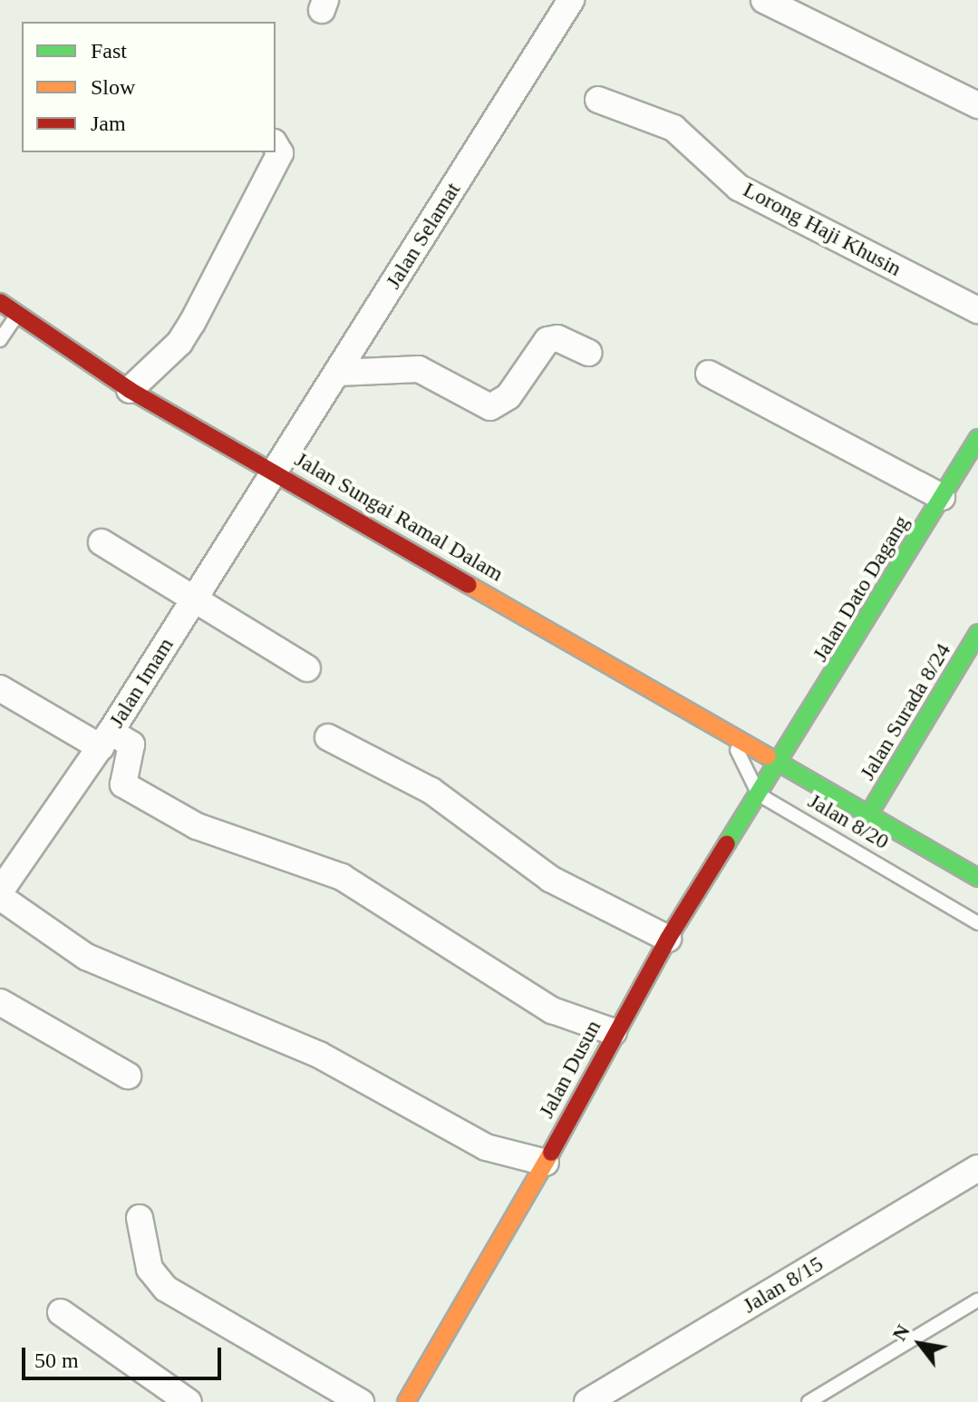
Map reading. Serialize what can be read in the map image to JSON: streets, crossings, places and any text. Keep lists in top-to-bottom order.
{
  "streets": {
    "street": [
      "Lorong Haji Khusin",
      "Jalan Selamat",
      "Jalan Sungai Ramal Dalam",
      "Jalan Dato Dagang",
      "Jalan Imam",
      "Jalan Surada 8/24",
      "Jalan 8/20",
      "Jalan Dusun",
      "Jalan 8/15"
    ]
  },
  "crossings": [
    ["Jalan Selamat", "Jalan Sungai Ramal Dalam"],
    ["Jalan Selamat", "Jalan Imam"],
    ["Jalan Sungai Ramal Dalam", "Jalan Dato Dagang"],
    ["Jalan Sungai Ramal Dalam", "Jalan Imam"],
    ["Jalan Sungai Ramal Dalam", "Jalan 8/20"],
    ["Jalan Sungai Ramal Dalam", "Jalan Dusun"],
    ["Jalan Dato Dagang", "Jalan 8/20"],
    ["Jalan Dato Dagang", "Jalan Dusun"],
    ["Jalan Surada 8/24", "Jalan 8/20"],
    ["Jalan 8/20", "Jalan Dusun"]
  ],
  "legend": ["Fast", "Slow", "Jam"],
  "scale_bar": "50 m",
  "north": "top left"
}
